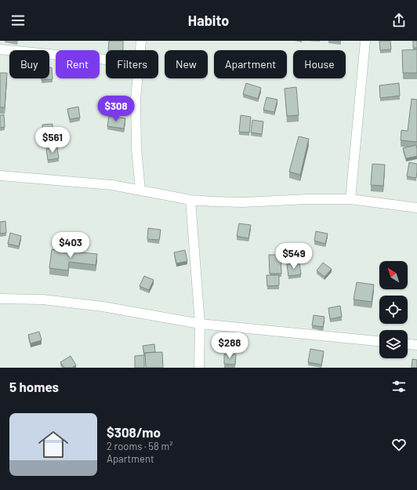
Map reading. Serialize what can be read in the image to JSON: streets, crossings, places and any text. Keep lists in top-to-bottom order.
{
  "north": "top left",
  "page": {
    "header": "Habito",
    "chip": [
      "Buy",
      "Rent",
      "Filters",
      "New",
      "Apartment",
      "House"
    ],
    "price": [
      "$308",
      "$561",
      "$403",
      "$549",
      "$288"
    ],
    "heading": "5 homes",
    "list": [
      {
        "name": "$308/mo",
        "note": "2 rooms · 58 m² · Apartment"
      }
    ]
  }
}
